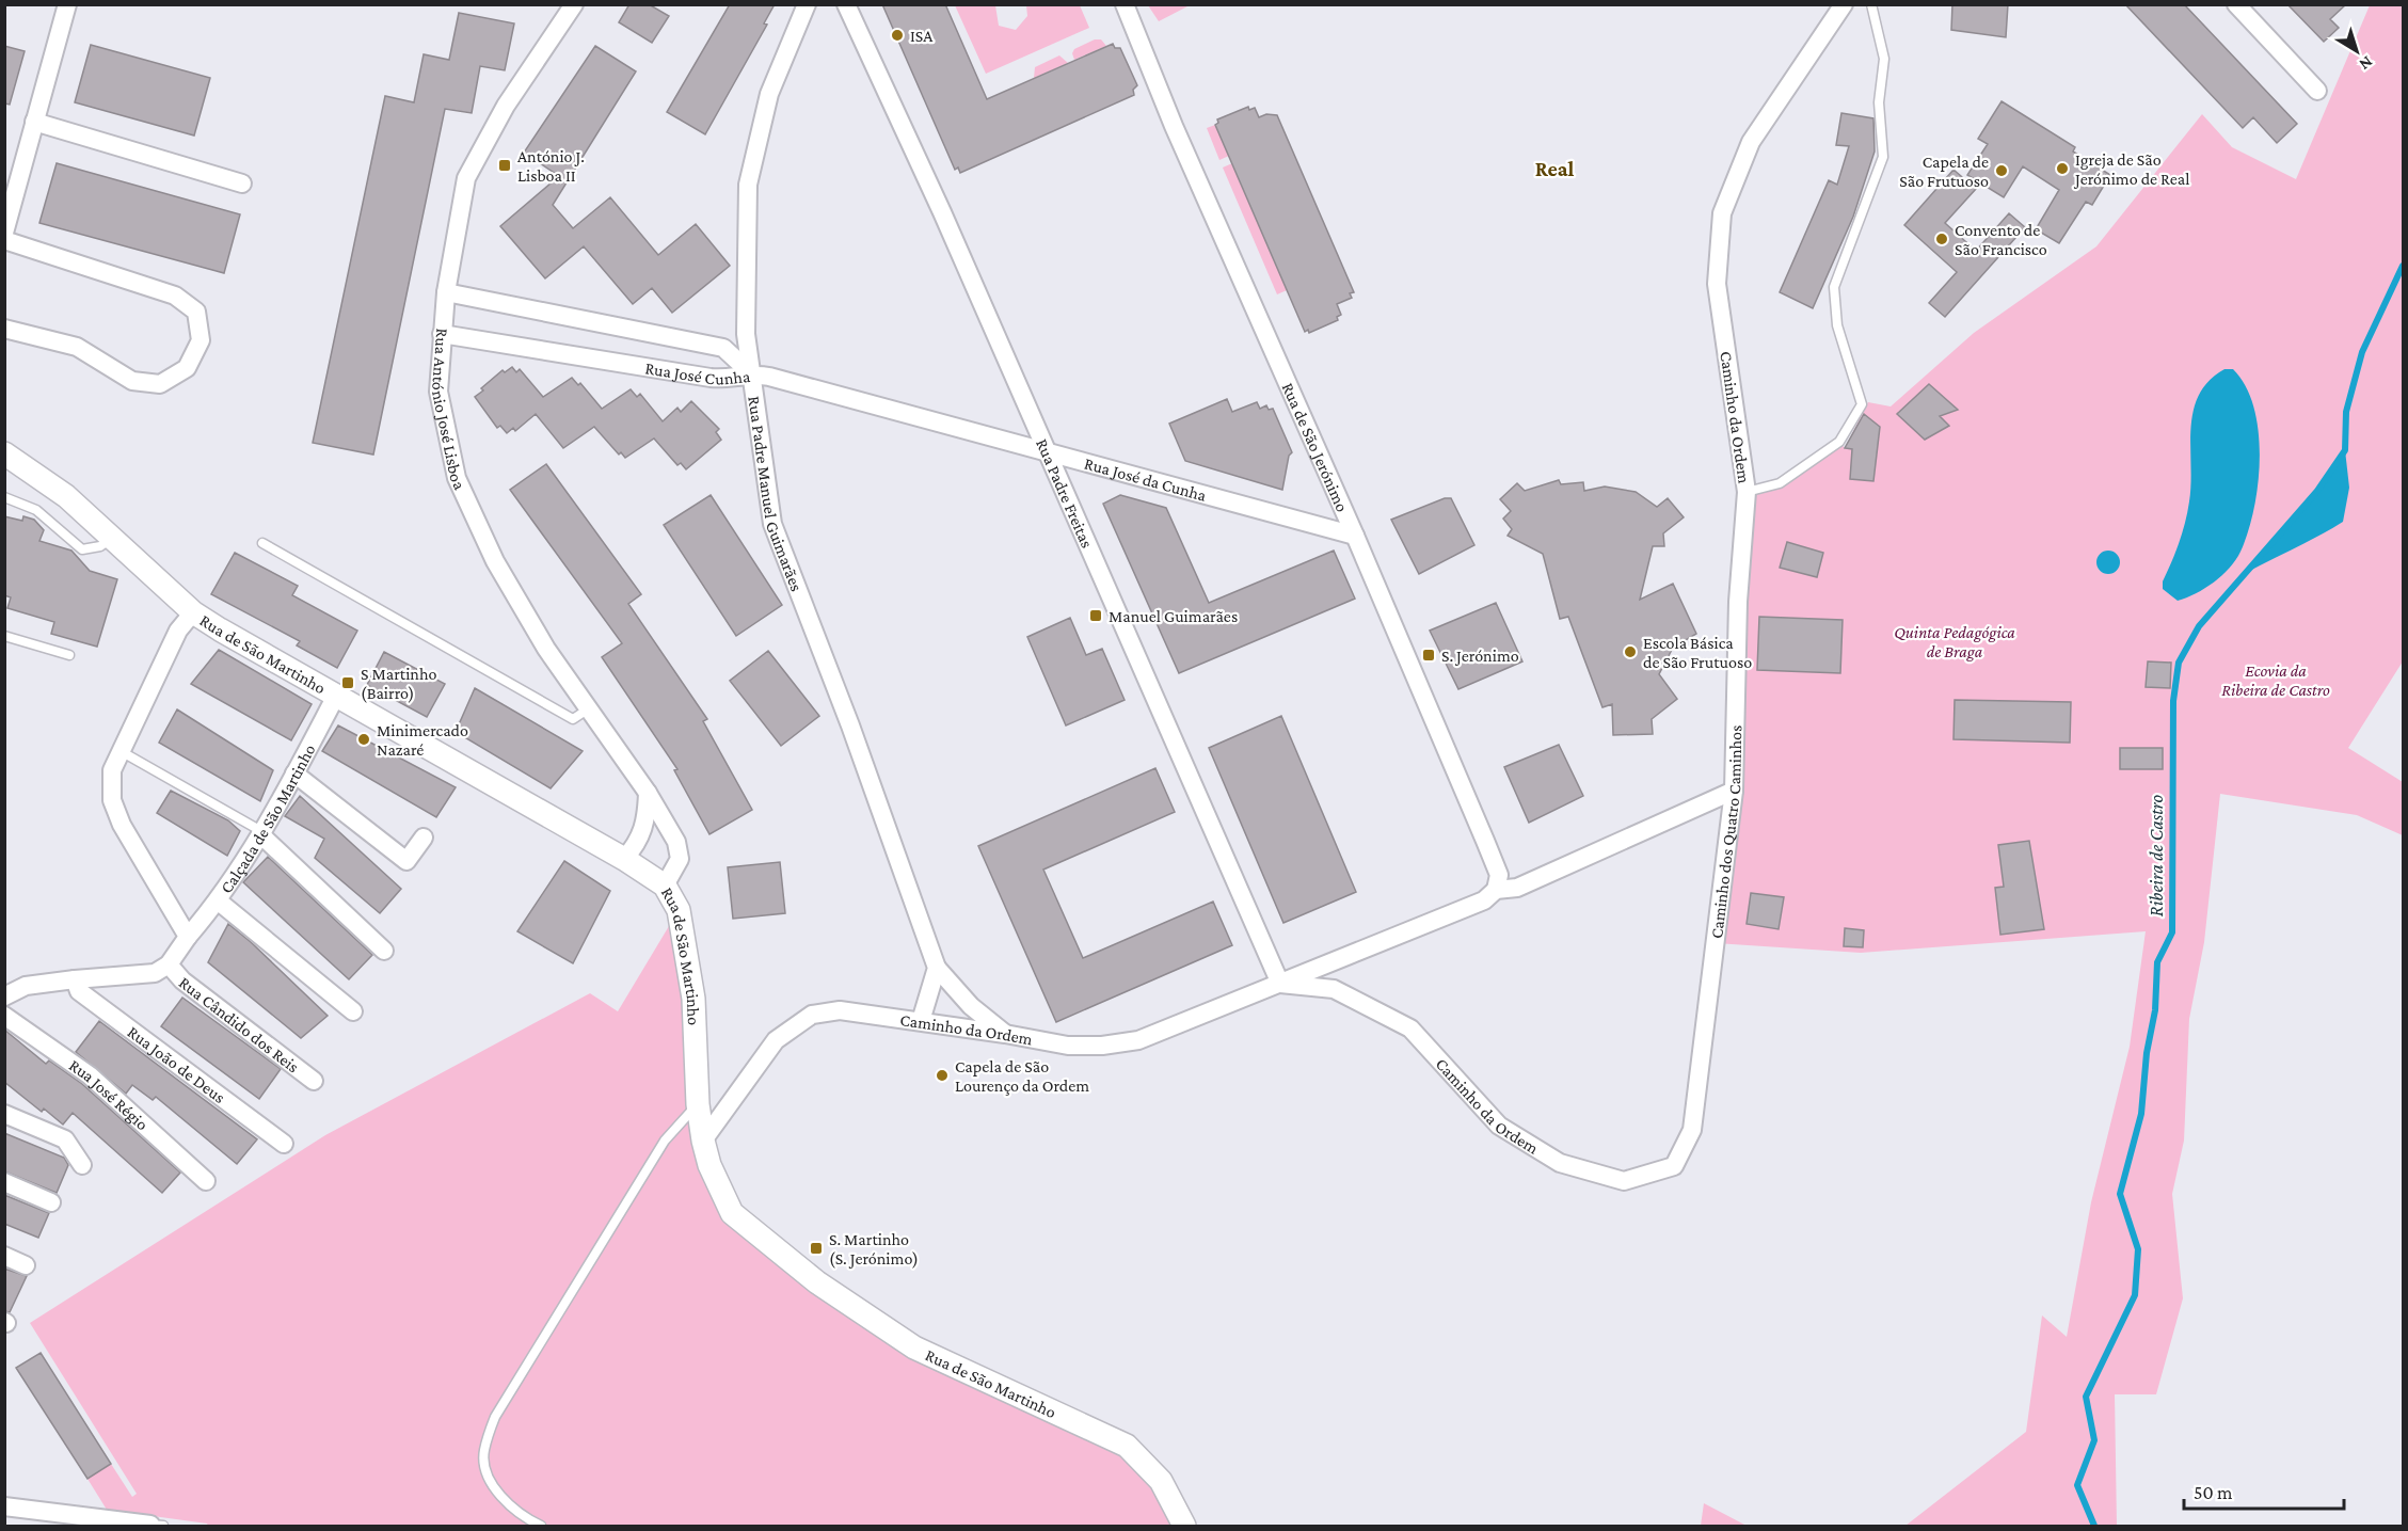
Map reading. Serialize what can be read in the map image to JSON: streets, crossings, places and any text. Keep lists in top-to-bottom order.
{
  "streets": {
    "street": [
      "Rua José Cunha",
      "Rua António José Lisboa",
      "Caminho da Ordem",
      "Rua de São Jerónimo",
      "Rua José da Cunha",
      "Rua Padre Manuel Guimarães",
      "Rua Padre Freitas",
      "Rua de São Martinho",
      "Calçada de São Martinho",
      "Caminho dos Quatro Caminhos",
      "Rua Cândido dos Reis",
      "Rua João de Deus",
      "Rua José Régio"
    ]
  },
  "crossings": [
    ["Rua José Cunha", "Rua António José Lisboa"],
    ["Rua José Cunha", "Rua José da Cunha"],
    ["Rua José Cunha", "Rua Padre Manuel Guimarães"],
    ["Rua António José Lisboa", "Rua de São Martinho"],
    ["Caminho da Ordem", "Rua de São Jerónimo"],
    ["Caminho da Ordem", "Rua Padre Manuel Guimarães"],
    ["Caminho da Ordem", "Rua Padre Freitas"],
    ["Caminho da Ordem", "Rua de São Martinho"],
    ["Caminho da Ordem", "Caminho dos Quatro Caminhos"],
    ["Rua de São Jerónimo", "Rua José da Cunha"],
    ["Rua José da Cunha", "Rua Padre Manuel Guimarães"],
    ["Rua José da Cunha", "Rua Padre Freitas"],
    ["Rua de São Martinho", "Calçada de São Martinho"],
    ["Calçada de São Martinho", "Rua Cândido dos Reis"]
  ],
  "districts": ["Real"],
  "water": ["Ribeira de Castro"],
  "parks": ["Quinta Pedagógica de Braga", "Ecovia da Ribeira de Castro"],
  "places": {
    "other": [
      "ISA",
      "Igreja de São Jerónimo de Real",
      "Capela de São Frutuoso",
      "Convento de São Francisco",
      "Escola Básica de São Frutuoso",
      "Minimercado Nazaré",
      "Capela de São Lourenço da Ordem"
    ],
    "transit": [
      "António J. Lisboa II",
      "Manuel Guimarães",
      "S. Jerónimo",
      "S Martinho (Bairro)",
      "S. Martinho (S. Jerónimo)"
    ]
  },
  "scale_bar": "50 m",
  "north": "bottom right"
}
